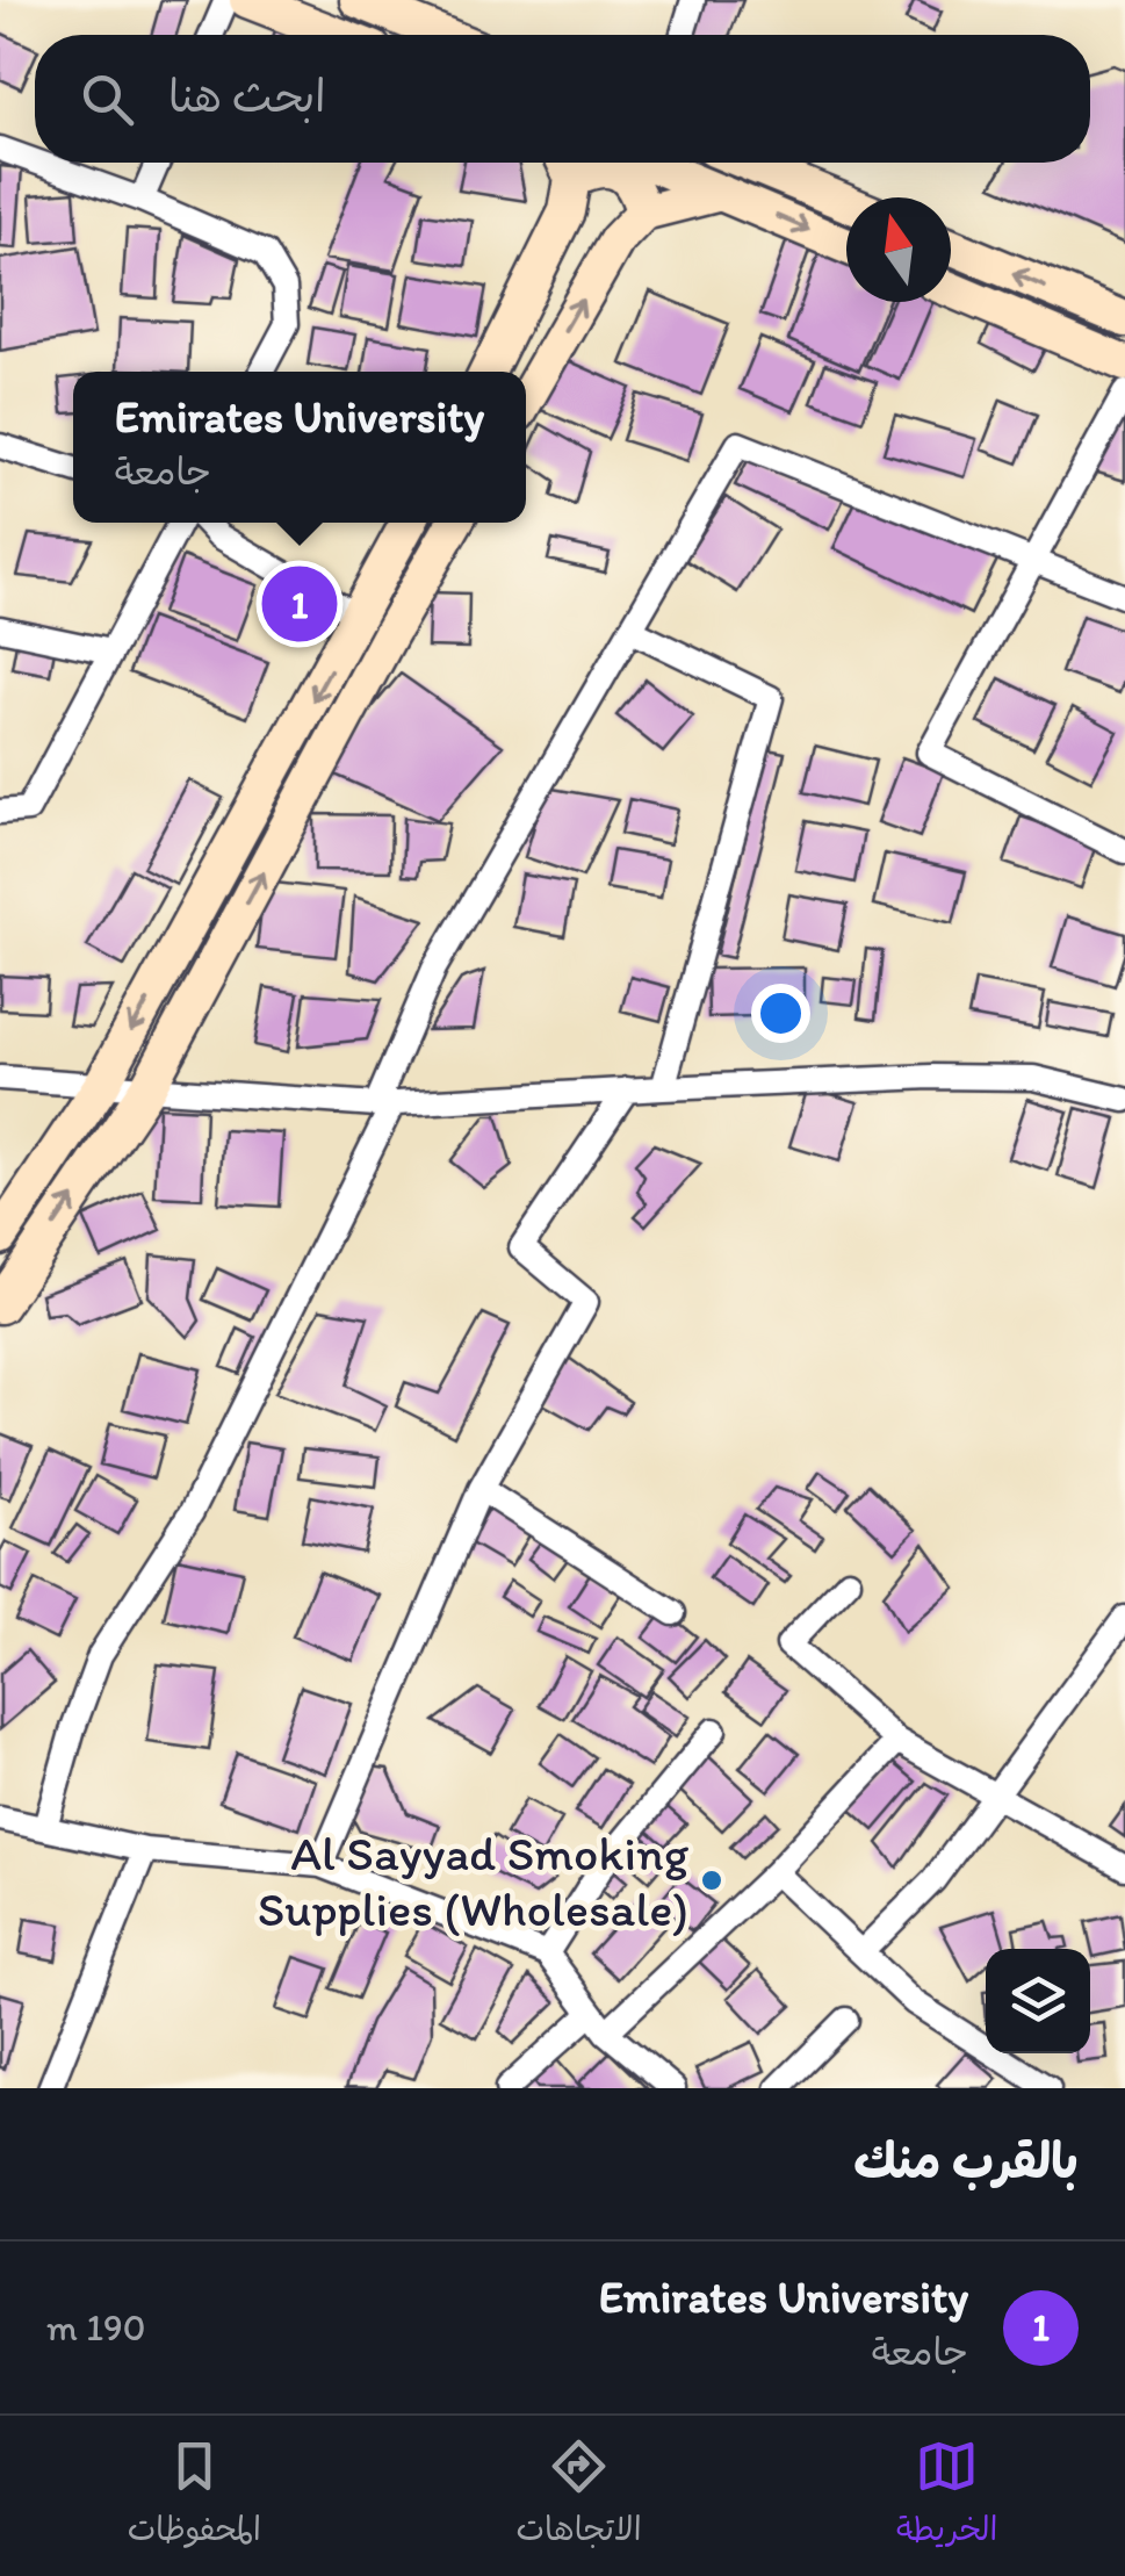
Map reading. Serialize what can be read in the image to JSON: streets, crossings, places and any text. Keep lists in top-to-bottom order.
{
  "places": ["Al Sayyad Smoking Supplies (Wholesale)"],
  "north": "top",
  "page": {
    "search": "ابحث هنا",
    "popup": ["Emirates University", "جامعة"],
    "pins": "1",
    "heading": "بالقرب منك",
    "list": [
      {
        "mark": "1",
        "name": "Emirates University",
        "note": "جامعة",
        "value": "190 m"
      }
    ],
    "nav": ["الخريطة", "الاتجاهات", "المحفوظات"]
  }
}
